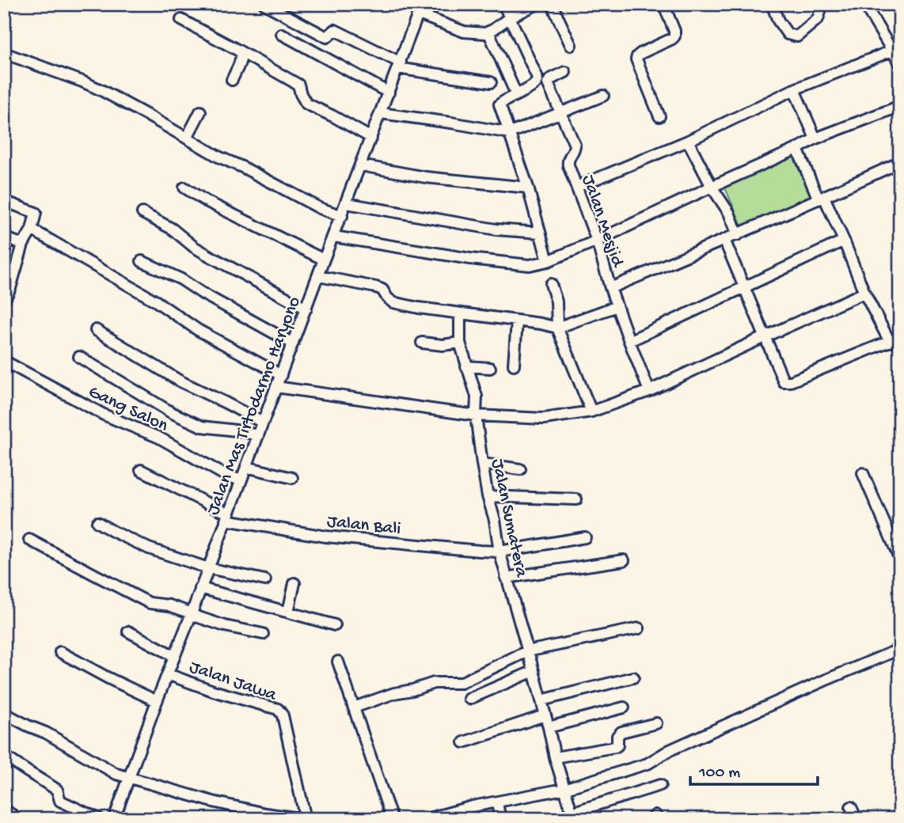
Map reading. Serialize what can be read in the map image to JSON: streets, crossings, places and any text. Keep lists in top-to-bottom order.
{
  "streets": {
    "street": [
      "Jalan Mesjid",
      "Jalan Mas Tirtodarmo Haryono",
      "Gang Salon",
      "Jalan Sumatera",
      "Jalan Bali",
      "Jalan Jawa"
    ]
  },
  "crossings": [
    ["Jalan Mas Tirtodarmo Haryono", "Gang Salon"],
    ["Jalan Mas Tirtodarmo Haryono", "Jalan Bali"],
    ["Jalan Mas Tirtodarmo Haryono", "Jalan Jawa"],
    ["Jalan Sumatera", "Jalan Bali"]
  ],
  "scale_bar": "100 m"
}
